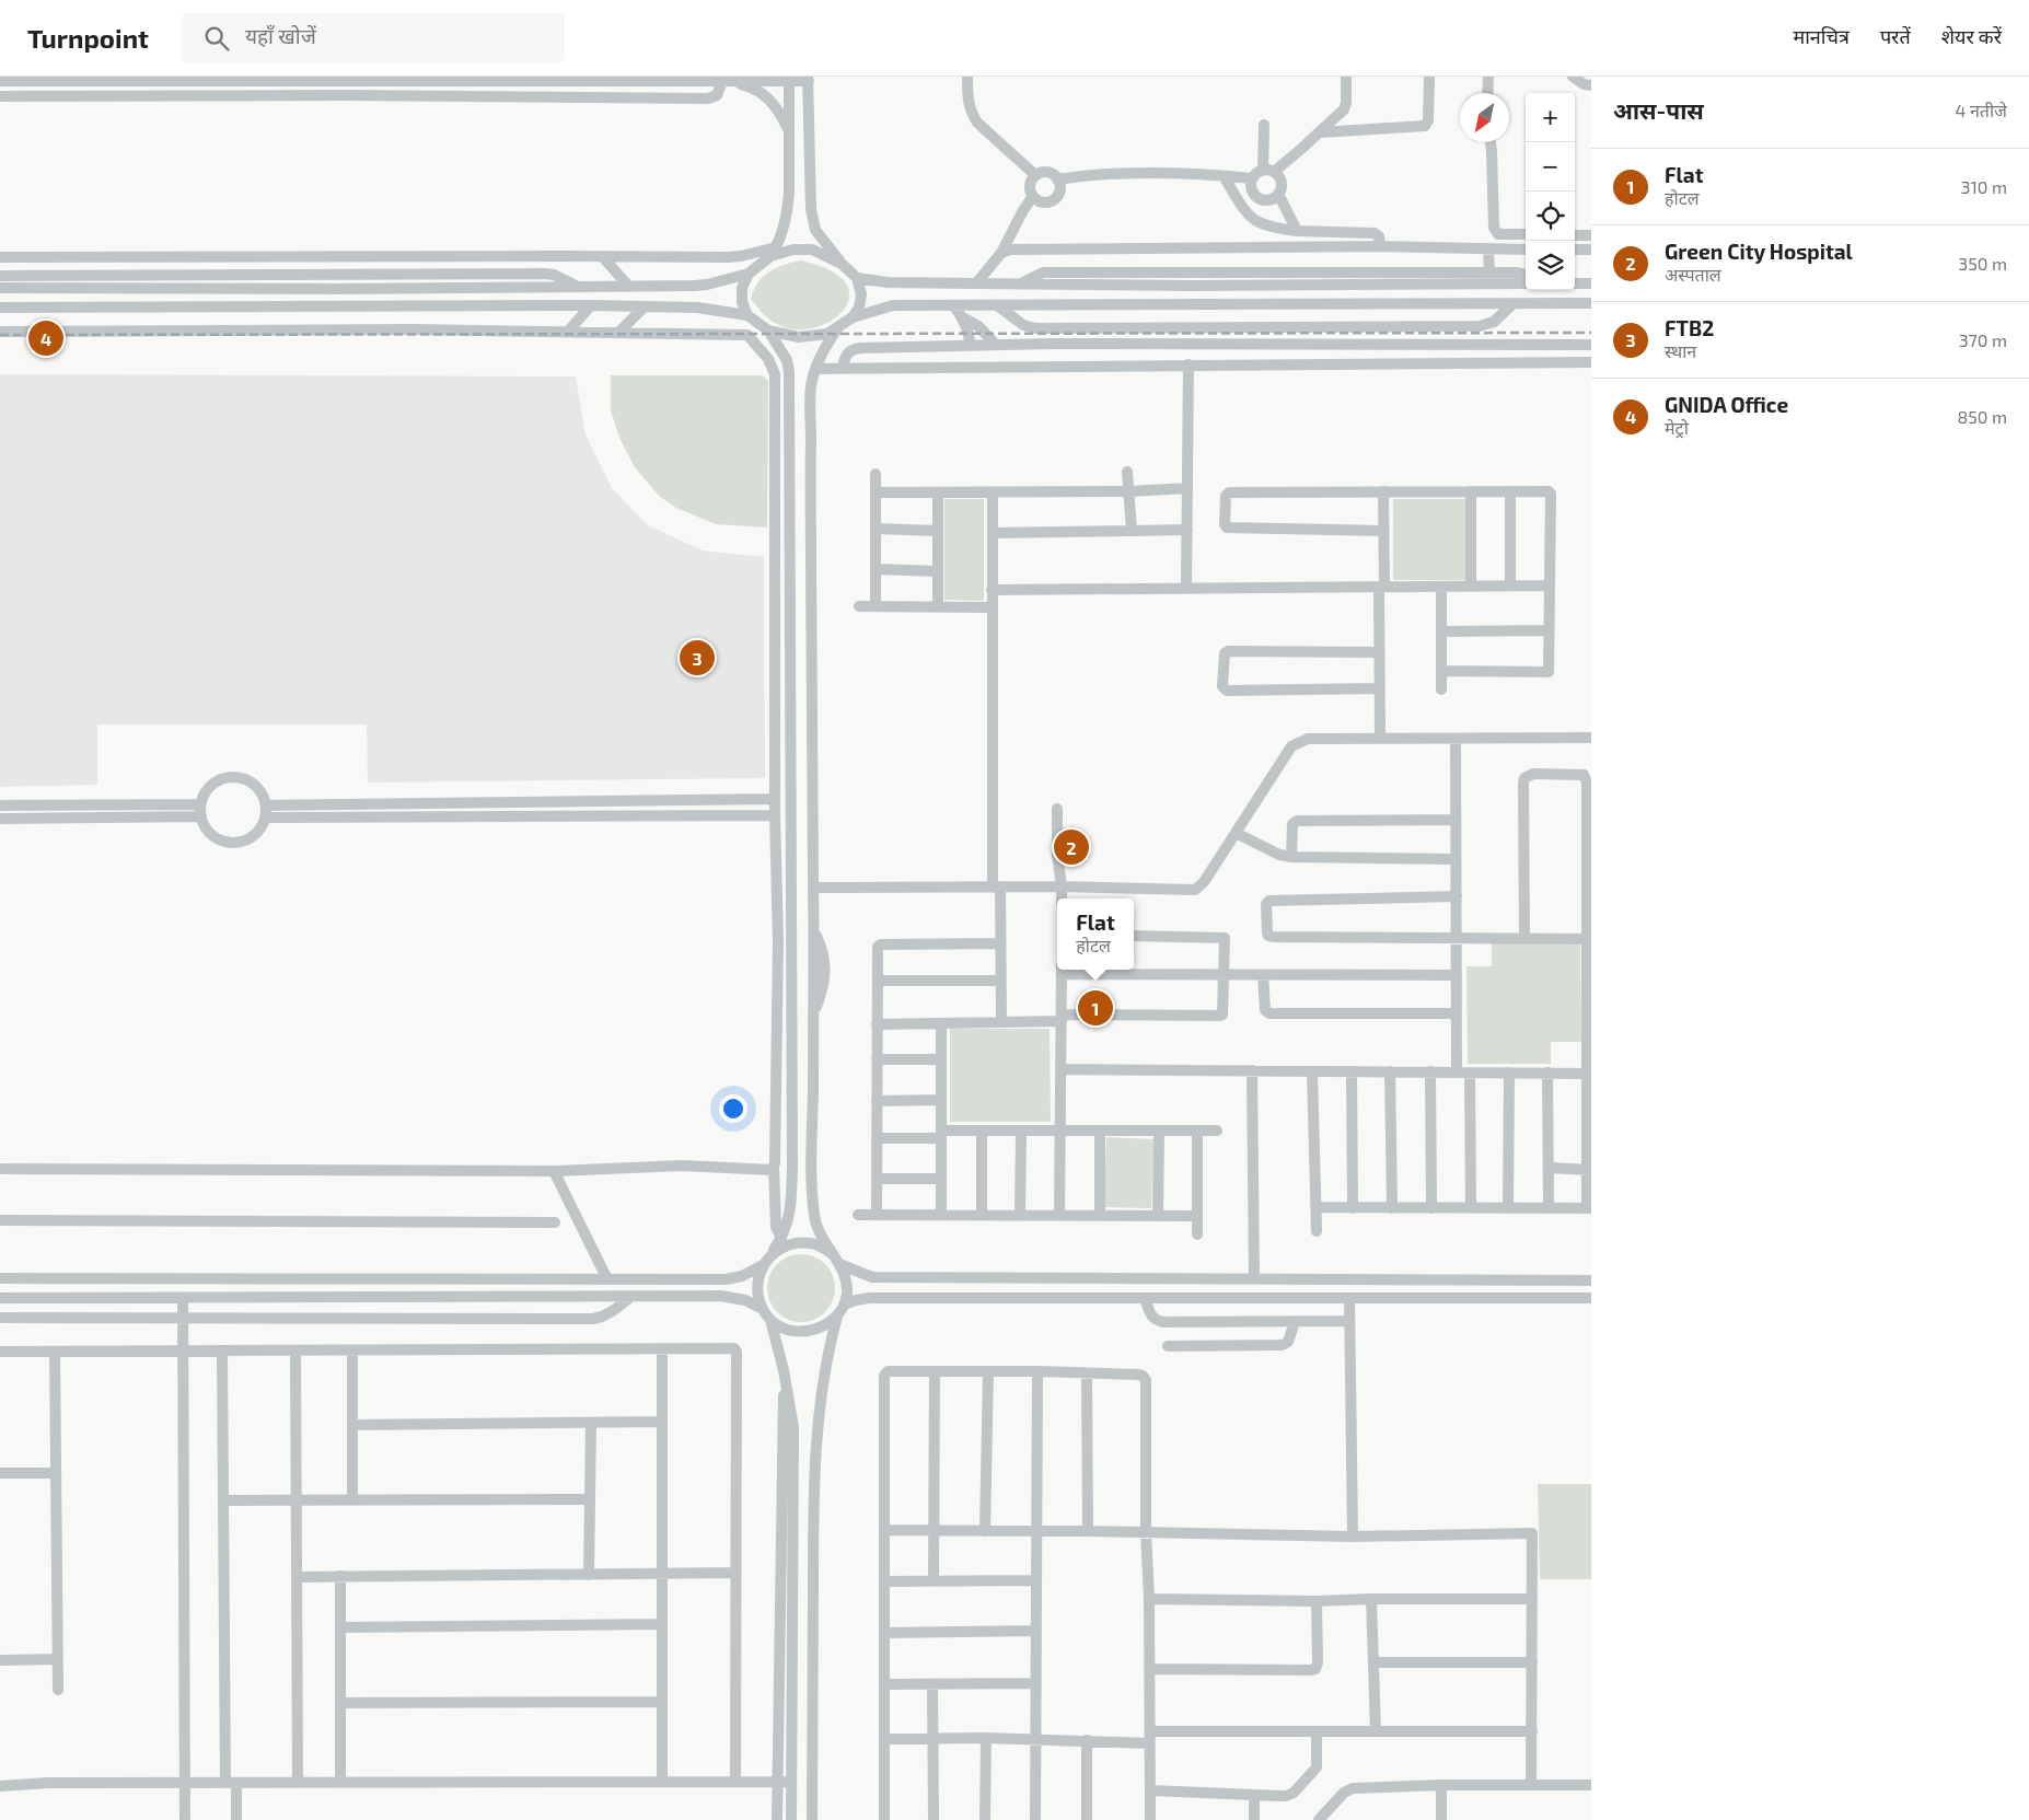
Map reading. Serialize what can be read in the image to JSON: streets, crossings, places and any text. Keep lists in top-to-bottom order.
{
  "north": "bottom left",
  "page": {
    "header": "Turnpoint",
    "search": "यहाँ खोजें",
    "nav": ["मानचित्र", "परतें", "शेयर करें"],
    "heading": ["आस-पास", "4 नतीजे"],
    "map_buttons": ["+", "−"],
    "list": [
      {
        "mark": "1",
        "name": "Flat",
        "note": "होटल",
        "value": "310 m"
      },
      {
        "mark": "2",
        "name": "Green City Hospital",
        "note": "अस्पताल",
        "value": "350 m"
      },
      {
        "mark": "3",
        "name": "FTB2",
        "note": "स्थान",
        "value": "370 m"
      },
      {
        "mark": "4",
        "name": "GNIDA Office",
        "note": "मेट्रो",
        "value": "850 m"
      }
    ],
    "pins": [
      "4",
      "3",
      "2",
      "1"
    ],
    "popup": ["Flat", "होटल"]
  }
}
